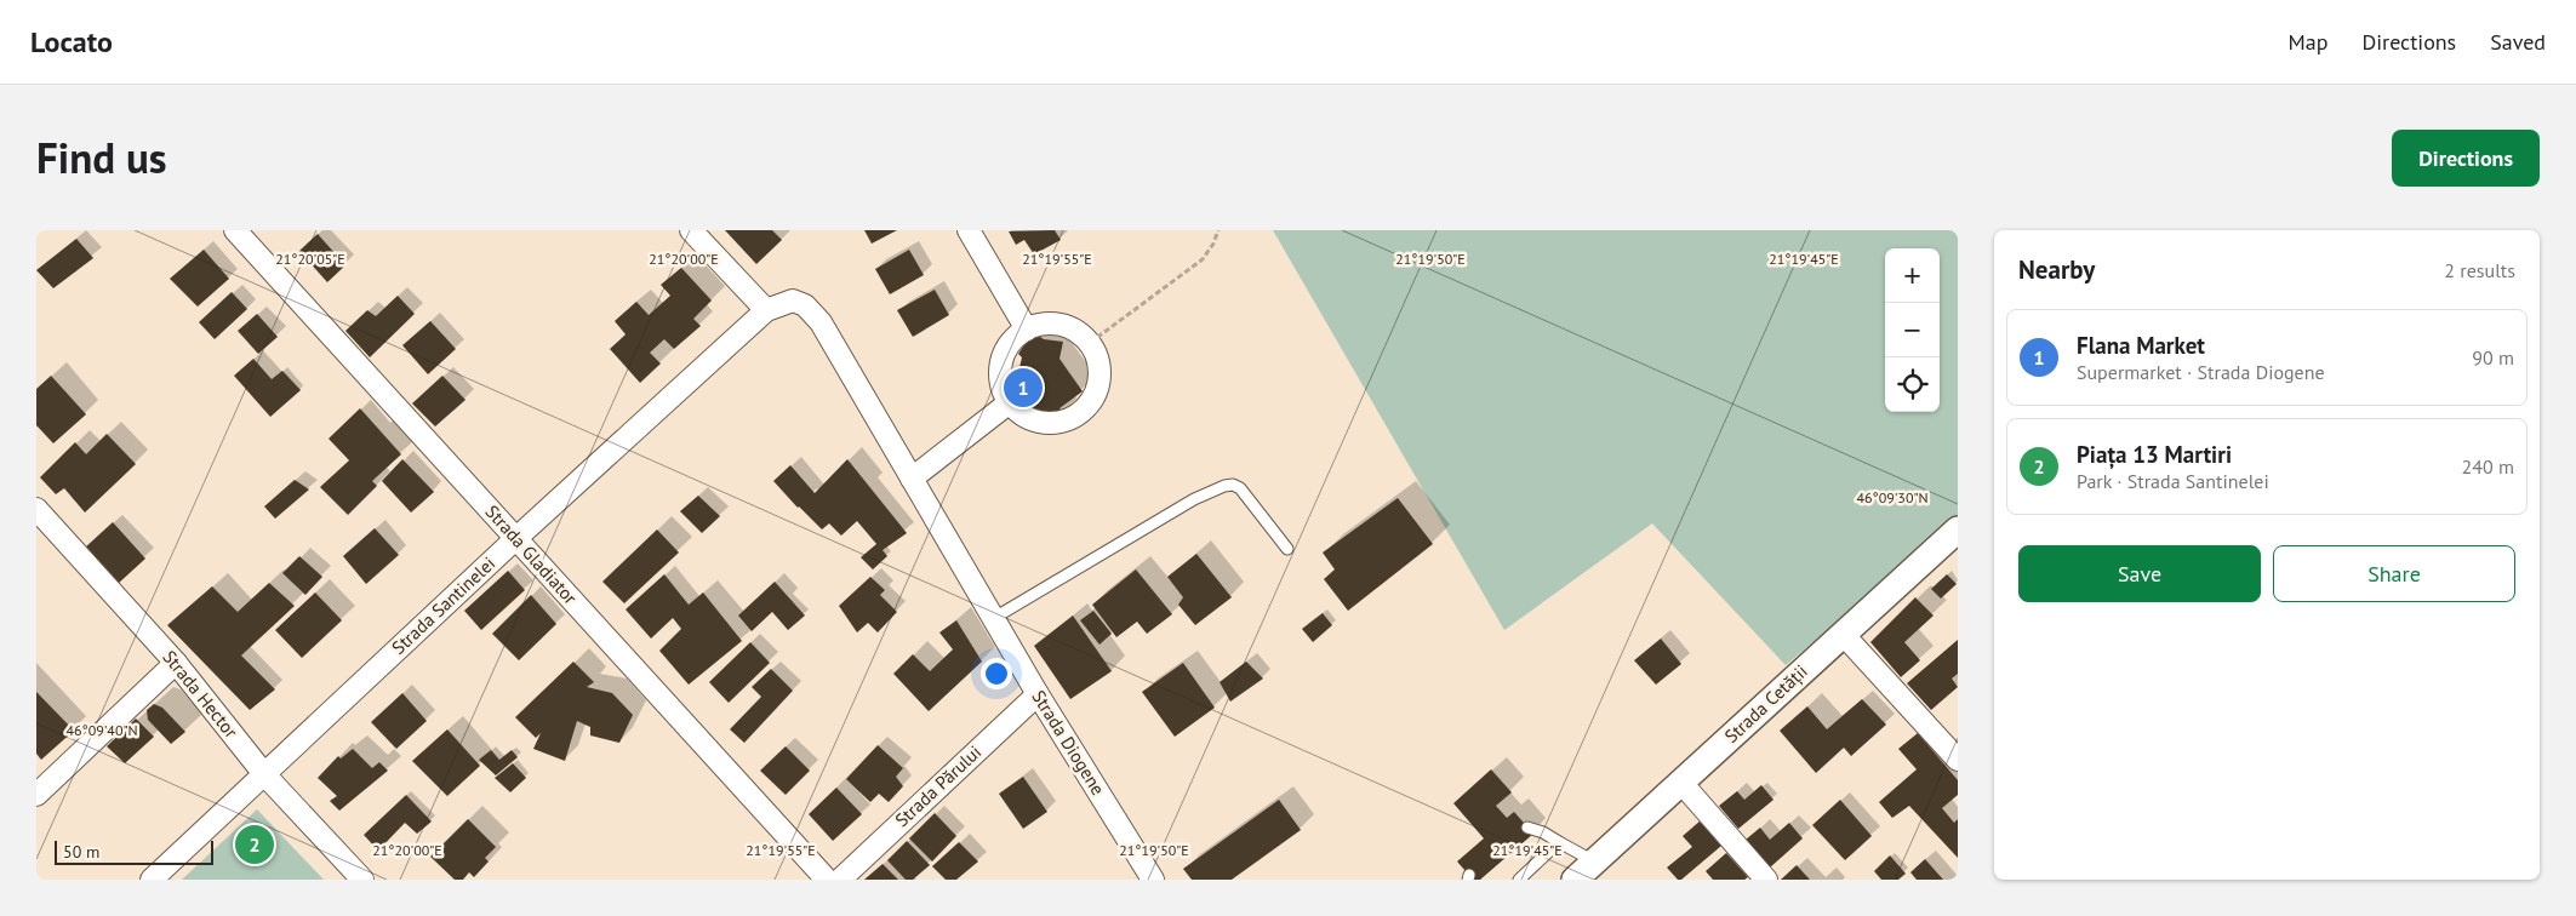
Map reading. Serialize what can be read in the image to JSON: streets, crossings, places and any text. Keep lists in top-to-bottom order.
{
  "streets": {
    "street": [
      "Strada Gladiator",
      "Strada Santinelei",
      "Strada Hector",
      "Strada Cetății",
      "Strada Diogene",
      "Strada Părului"
    ]
  },
  "crossings": [
    ["Strada Gladiator", "Strada Santinelei"],
    ["Strada Santinelei", "Strada Hector"],
    ["Strada Santinelei", "Strada Diogene"],
    ["Strada Diogene", "Strada Părului"]
  ],
  "scale_bar": "50 m",
  "page": {
    "header": "Locato",
    "nav": ["Map", "Directions", "Saved"],
    "title": "Find us",
    "buttons": [
      "Directions",
      ["Save", "Share"]
    ],
    "heading": ["Nearby", "2 results"],
    "map_buttons": ["+", "−"],
    "list": [
      {
        "mark": "1",
        "name": "Flana Market",
        "note": "Supermarket · Strada Diogene",
        "value": "90 m"
      },
      {
        "mark": "2",
        "name": "Piața 13 Martiri",
        "note": "Park · Strada Santinelei",
        "value": "240 m"
      }
    ],
    "pins": ["1", "2"],
    "scale": "50 m"
  },
  "coordinates": [
    "21°20'05\"E",
    "21°20'00\"E",
    "21°19'55\"E",
    "21°19'50\"E",
    "21°19'45\"E",
    "46°09'30\"N",
    "46°09'40\"N"
  ]
}
